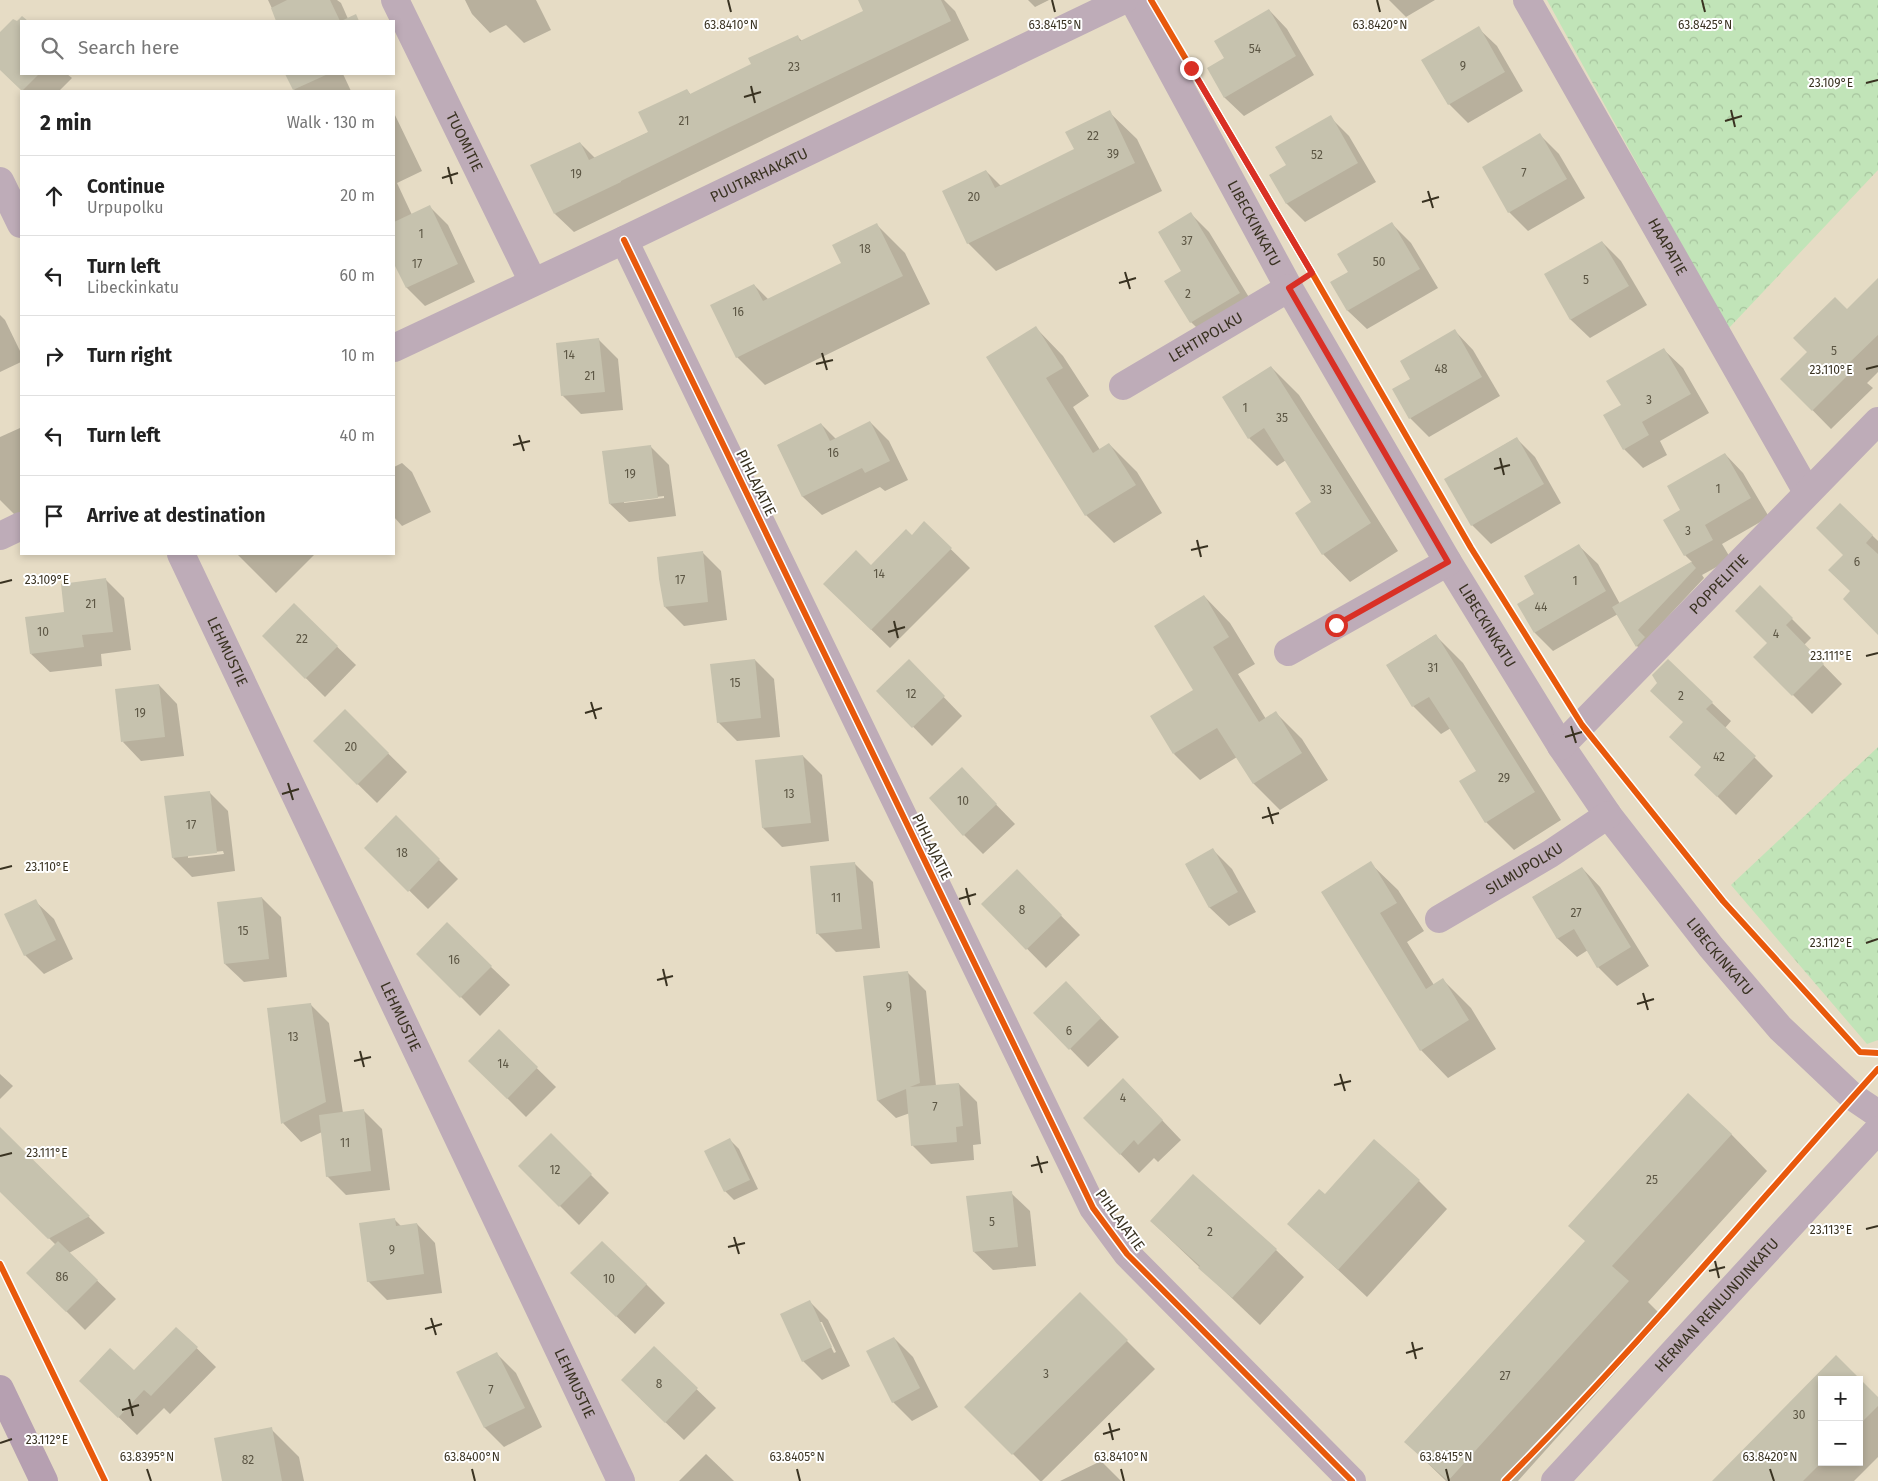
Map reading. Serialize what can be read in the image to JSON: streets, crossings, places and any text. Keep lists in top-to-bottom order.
{
  "streets": {
    "street": [
      "TUOMITIE",
      "PUUTARHAKATU",
      "LIBECKINKATU",
      "HAAPATIE",
      "LEHTIPOLKU",
      "PIHLAJATIE",
      "POPPELITIE",
      "LEHMUSTIE",
      "SILMUPOLKU",
      "HERMAN RENLUNDINKATU"
    ]
  },
  "crossings": [
    ["TUOMITIE", "PUUTARHAKATU"],
    ["PUUTARHAKATU", "PIHLAJATIE"],
    ["LIBECKINKATU", "LEHTIPOLKU"],
    ["LIBECKINKATU", "POPPELITIE"],
    ["LIBECKINKATU", "SILMUPOLKU"],
    ["HAAPATIE", "POPPELITIE"]
  ],
  "house_numbers": [
    "54",
    "9",
    "23",
    "21",
    "22",
    "39",
    "52",
    "7",
    "19",
    "20",
    "1",
    "37",
    "18",
    "50",
    "17",
    "5",
    "2",
    "16",
    "5",
    "14",
    "48",
    "21",
    "3",
    "1",
    "35",
    "16",
    "19",
    "1",
    "33",
    "3",
    "6",
    "14",
    "17",
    "1",
    "21",
    "44",
    "10",
    "4",
    "22",
    "31",
    "15",
    "12",
    "2",
    "19",
    "20",
    "42",
    "29",
    "13",
    "10",
    "17",
    "18",
    "11",
    "8",
    "27",
    "15",
    "16",
    "9",
    "6",
    "13",
    "14",
    "4",
    "7",
    "11",
    "12",
    "25",
    "5",
    "2",
    "9",
    "86",
    "10",
    "3",
    "27",
    "8",
    "7",
    "30",
    "82"
  ],
  "page": {
    "search": "Search here",
    "heading": ["2 min", "Walk · 130 m"],
    "list": [
      ["Continue", "Urpupolku", "20 m"],
      ["Turn left", "Libeckinkatu", "60 m"],
      ["Turn right", "10 m"],
      ["Turn left", "40 m"],
      "Arrive at destination"
    ],
    "map_buttons": ["+", "−"]
  },
  "coordinates": [
    "63.8410°N",
    "63.8415°N",
    "63.8420°N",
    "63.8425°N",
    "23.109°E",
    "23.110°E",
    "23.111°E",
    "23.112°E",
    "23.113°E",
    "63.8395°N",
    "63.8400°N",
    "63.8405°N"
  ]
}
